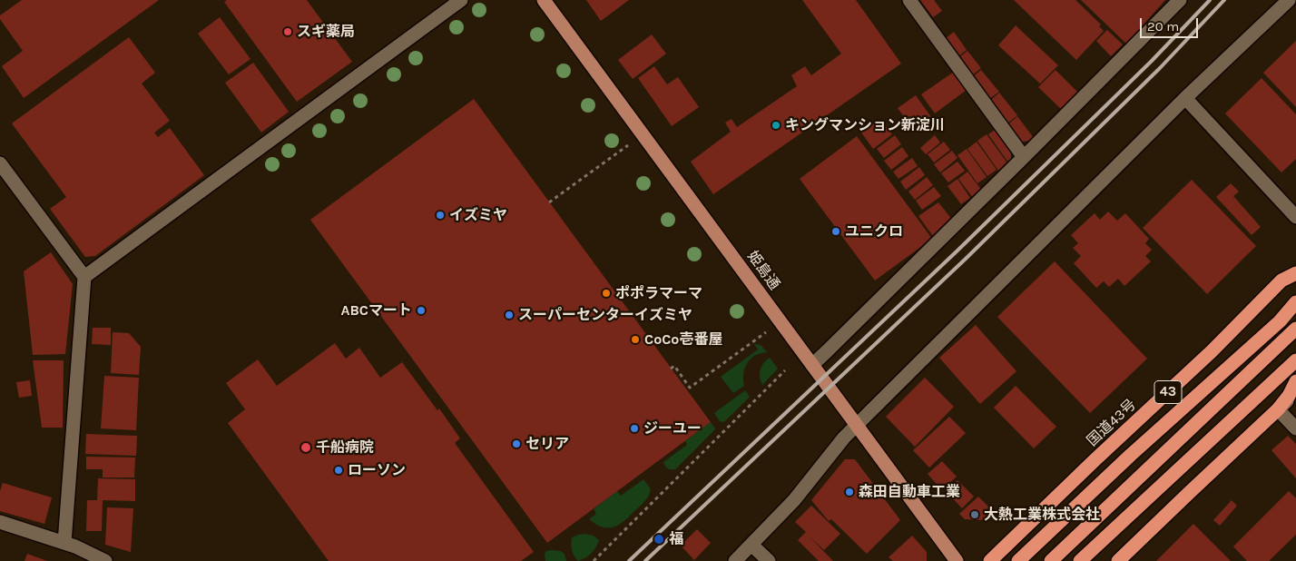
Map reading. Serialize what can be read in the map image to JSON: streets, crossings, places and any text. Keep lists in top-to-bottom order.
{
  "streets": {
    "highway": ["43", "国道43号"],
    "main road": ["姫島通"]
  },
  "places": [
    "スギ薬局",
    "キングマンション新淀川",
    "イズミヤ",
    "ユニクロ",
    "ポポラマーマ",
    "ABCマート",
    "スーパーセンターイズミヤ",
    "CoCo壱番屋",
    "ジーユー",
    "セリア",
    "千船病院",
    "ローソン",
    "森田自動車工業",
    "大熱工業株式会社",
    "福"
  ],
  "scale_bar": "20 m"
}
